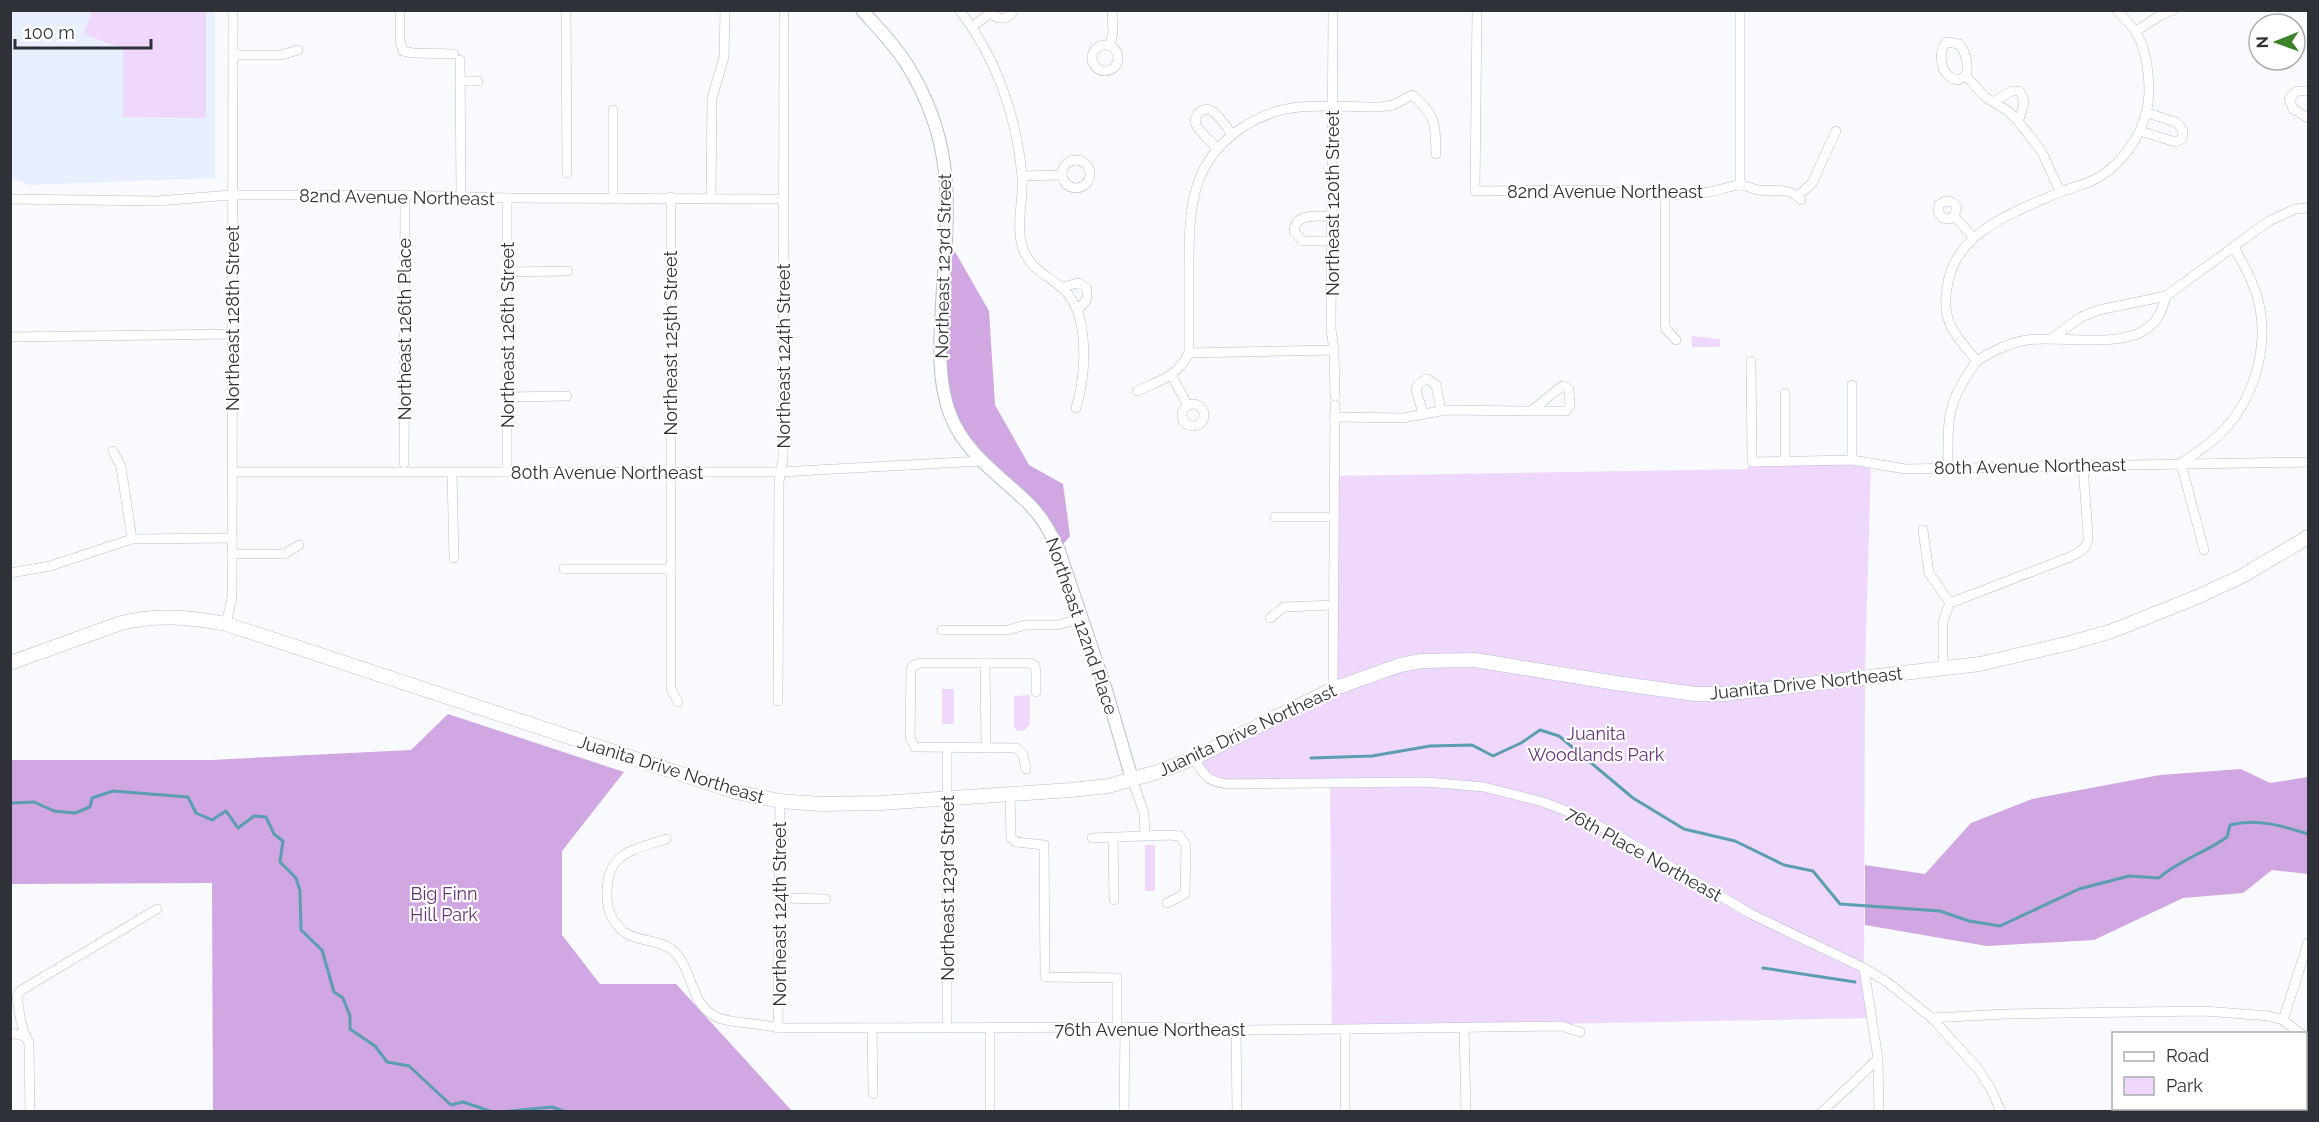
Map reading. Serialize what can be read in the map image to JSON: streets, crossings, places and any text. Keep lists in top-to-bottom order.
{
  "streets": {
    "main road": ["Juanita Drive Northeast"],
    "street": [
      "82nd Avenue Northeast",
      "Northeast 120th Street",
      "Northeast 123rd Street",
      "Northeast 128th Street",
      "Northeast 126th Place",
      "Northeast 126th Street",
      "Northeast 125th Street",
      "Northeast 124th Street",
      "80th Avenue Northeast",
      "Northeast 122nd Place",
      "76th Place Northeast",
      "76th Avenue Northeast"
    ]
  },
  "crossings": [
    ["82nd Avenue Northeast", "Northeast 128th Street"],
    ["82nd Avenue Northeast", "Northeast 126th Place"],
    ["82nd Avenue Northeast", "Northeast 126th Street"],
    ["82nd Avenue Northeast", "Northeast 125th Street"],
    ["82nd Avenue Northeast", "Northeast 124th Street"],
    ["Northeast 120th Street", "Juanita Drive Northeast"],
    ["Northeast 123rd Street", "80th Avenue Northeast"],
    ["Northeast 123rd Street", "Northeast 122nd Place"],
    ["Northeast 123rd Street", "Juanita Drive Northeast"],
    ["Northeast 123rd Street", "76th Avenue Northeast"],
    ["Northeast 128th Street", "80th Avenue Northeast"],
    ["Northeast 128th Street", "Juanita Drive Northeast"],
    ["Northeast 126th Street", "80th Avenue Northeast"],
    ["Northeast 125th Street", "80th Avenue Northeast"],
    ["Northeast 124th Street", "80th Avenue Northeast"],
    ["Northeast 124th Street", "Juanita Drive Northeast"],
    ["Northeast 124th Street", "76th Avenue Northeast"],
    ["80th Avenue Northeast", "Northeast 122nd Place"],
    ["Northeast 122nd Place", "Juanita Drive Northeast"],
    ["Juanita Drive Northeast", "76th Place Northeast"]
  ],
  "parks": ["Juanita Woodlands Park", "Big Finn Hill Park"],
  "legend": ["Road", "Park"],
  "scale_bar": "100 m",
  "north": "left"
}
